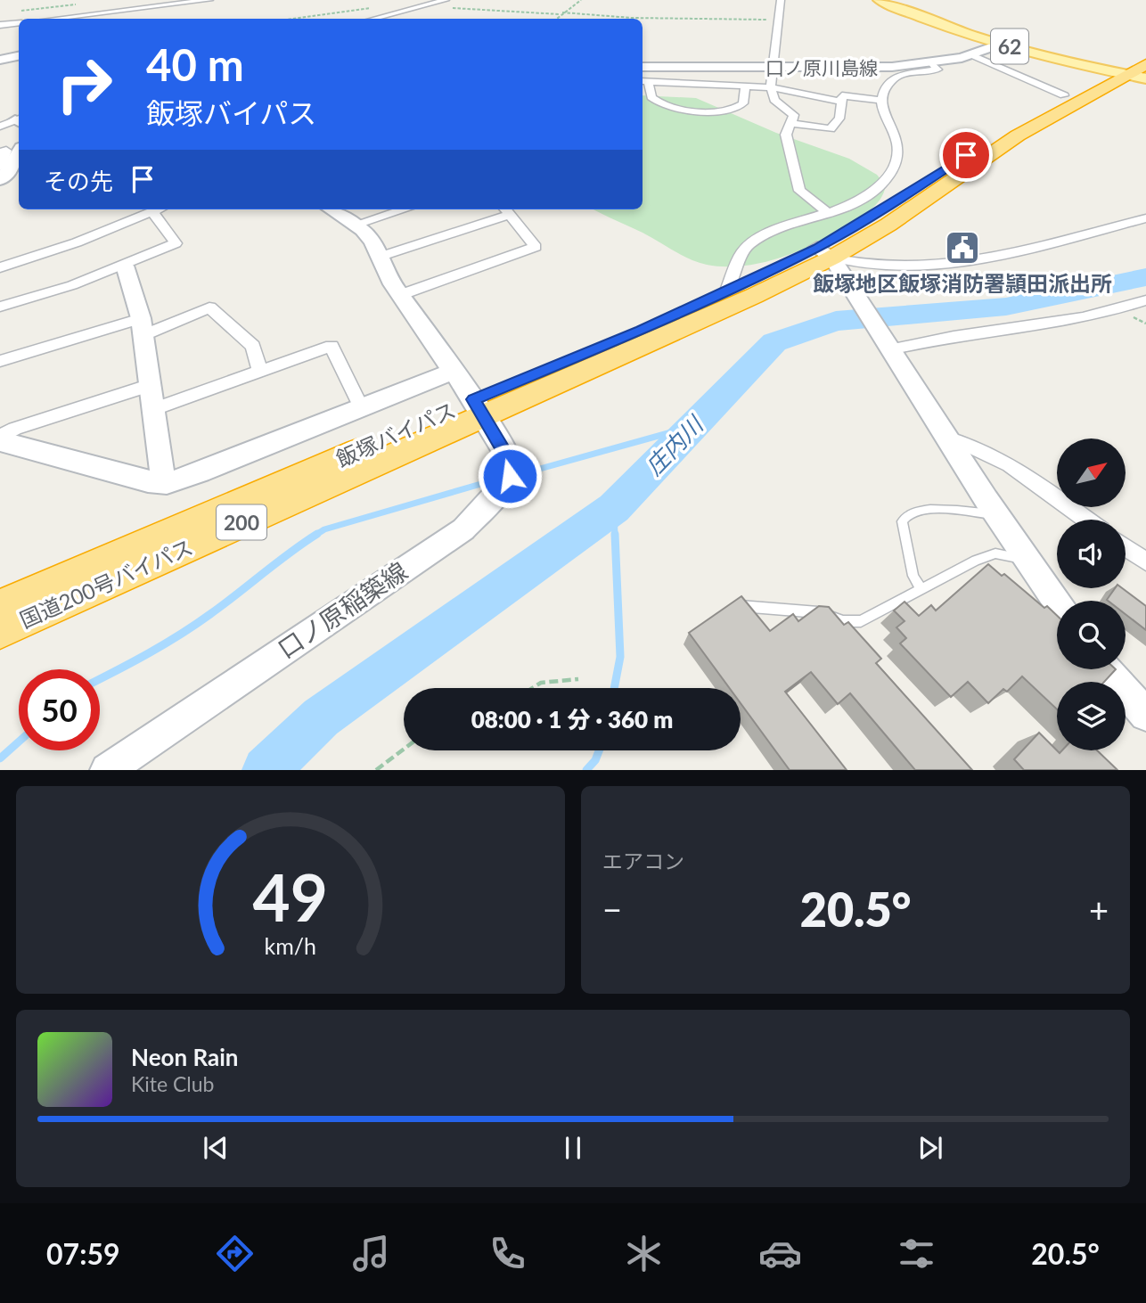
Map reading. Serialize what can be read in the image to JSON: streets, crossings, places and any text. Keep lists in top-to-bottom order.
{
  "streets": {
    "highway": ["飯塚バイパス", "200", "国道200号バイパス"],
    "main road": ["62"],
    "street": ["口ノ原川島線", "口ノ原稲築線"]
  },
  "crossings": [
    ["62", "口ノ原川島線"],
    ["62", "飯塚バイパス"],
    ["62", "国道200号バイパス"],
    ["飯塚バイパス", "国道200号バイパス"],
    ["飯塚バイパス", "口ノ原稲築線"],
    ["国道200号バイパス", "口ノ原稲築線"]
  ],
  "water": ["庄内川"],
  "places": {
    "public building": ["飯塚地区飯塚消防署頴田派出所"]
  },
  "north": "top right",
  "page": {
    "turn": ["40 m", "飯塚バイパス"],
    "then": "その先",
    "limit": "50",
    "trip": "08:00 · 1 分 · 360 m",
    "tile": "エアコン",
    "heat": ["−", "20.5°", "+"],
    "song": ["Neon Rain", "Kite Club"],
    "tabs": ["07:59", "20.5°"],
    "gauge": ["49", "km/h"]
  }
}
